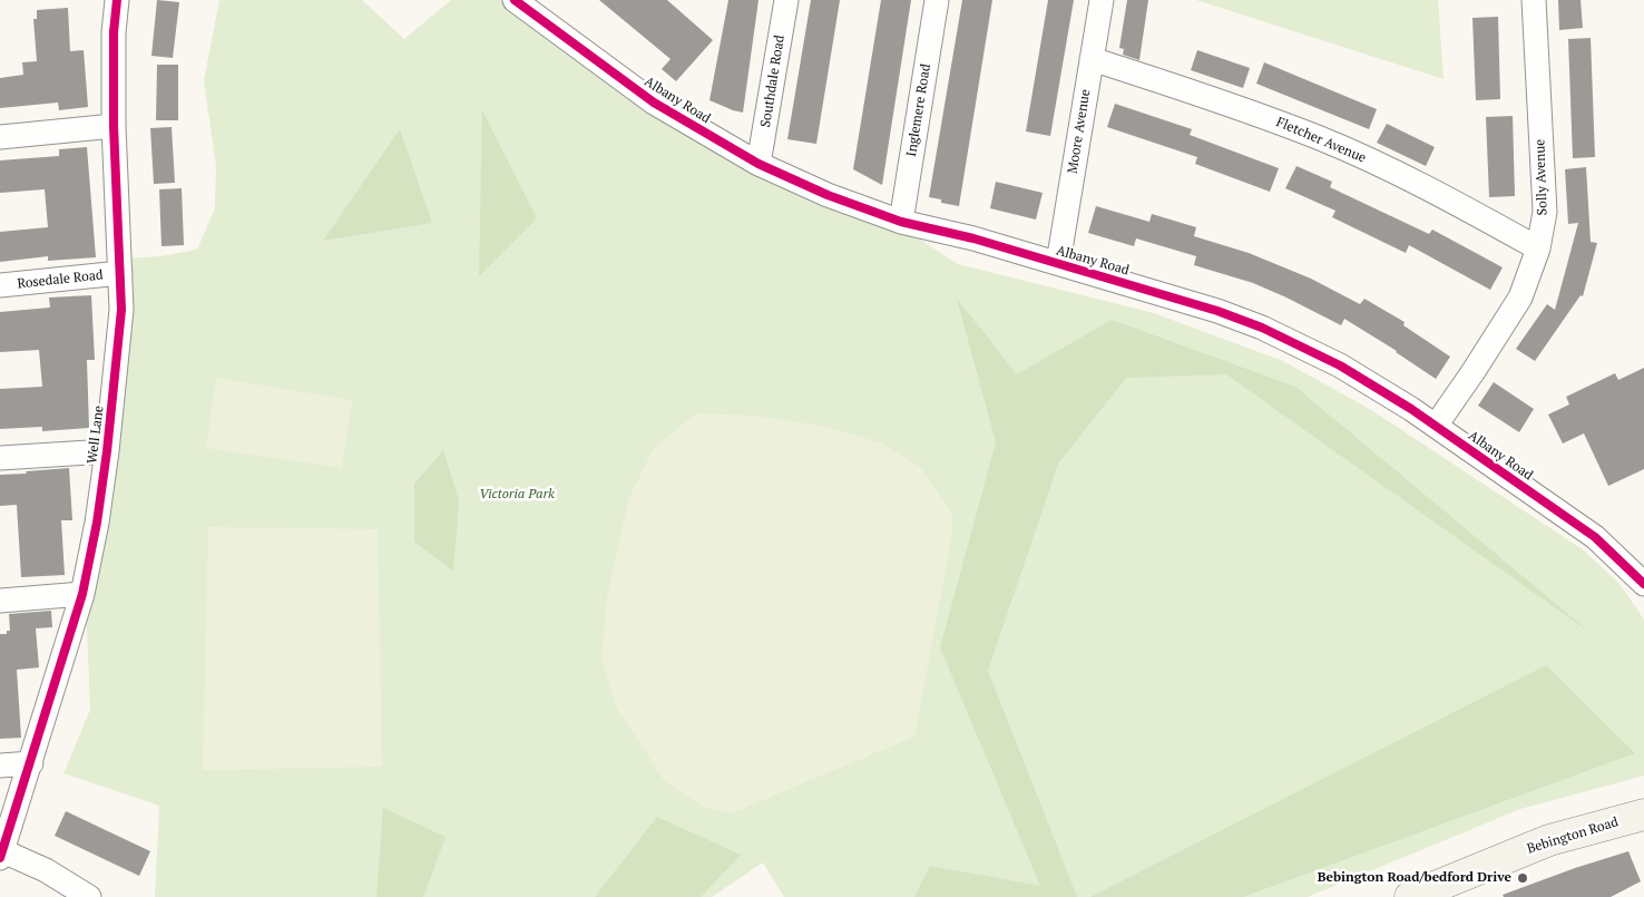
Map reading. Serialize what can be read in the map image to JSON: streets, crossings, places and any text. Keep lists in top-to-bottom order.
{
  "streets": {
    "main road": ["Bebington Road"],
    "street": [
      "Southdale Road",
      "Albany Road",
      "Inglemere Road",
      "Moore Avenue",
      "Fletcher Avenue",
      "Solly Avenue",
      "Rosedale Road",
      "Well Lane"
    ]
  },
  "crossings": [
    ["Southdale Road", "Albany Road"],
    ["Albany Road", "Inglemere Road"],
    ["Albany Road", "Moore Avenue"],
    ["Albany Road", "Solly Avenue"],
    ["Moore Avenue", "Fletcher Avenue"],
    ["Fletcher Avenue", "Solly Avenue"],
    ["Rosedale Road", "Well Lane"]
  ],
  "parks": ["Victoria Park"],
  "places": ["Bebington Road/bedford Drive"]
}
